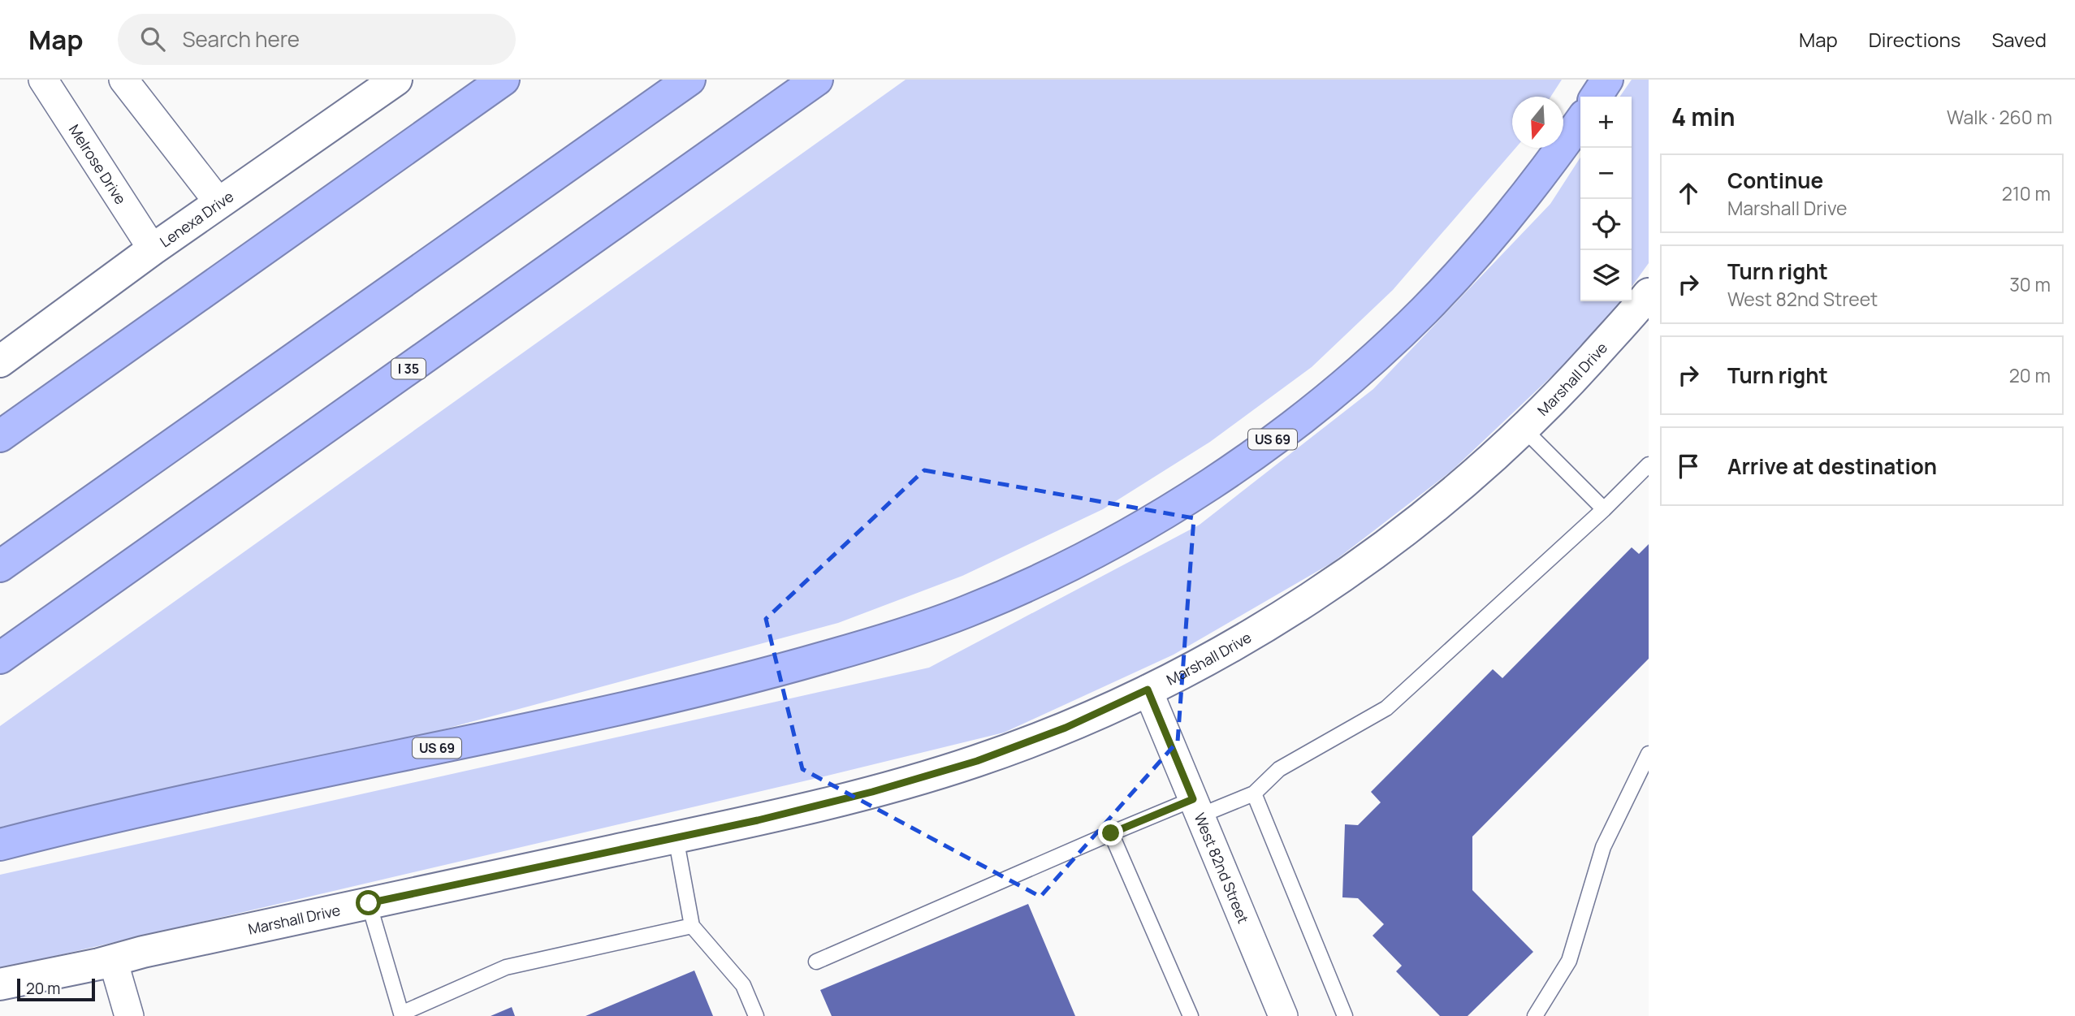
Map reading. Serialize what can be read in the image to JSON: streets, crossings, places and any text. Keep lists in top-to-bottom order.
{
  "streets": {
    "highway": ["I 35", "US 69"],
    "street": [
      "Melrose Drive",
      "Lenexa Drive",
      "Marshall Drive",
      "West 82nd Street"
    ]
  },
  "crossings": [
    ["Melrose Drive", "Lenexa Drive"],
    ["Marshall Drive", "West 82nd Street"]
  ],
  "scale_bar": "20 m",
  "north": "bottom",
  "page": {
    "header": "Map",
    "search": "Search here",
    "nav": ["Map", "Directions", "Saved"],
    "heading": ["4 min", "Walk · 260 m"],
    "map_buttons": ["+", "−"],
    "list": [
      ["Continue", "Marshall Drive", "210 m"],
      ["Turn right", "West 82nd Street", "30 m"],
      ["Turn right", "20 m"],
      "Arrive at destination"
    ],
    "scale": "20 m"
  }
}
